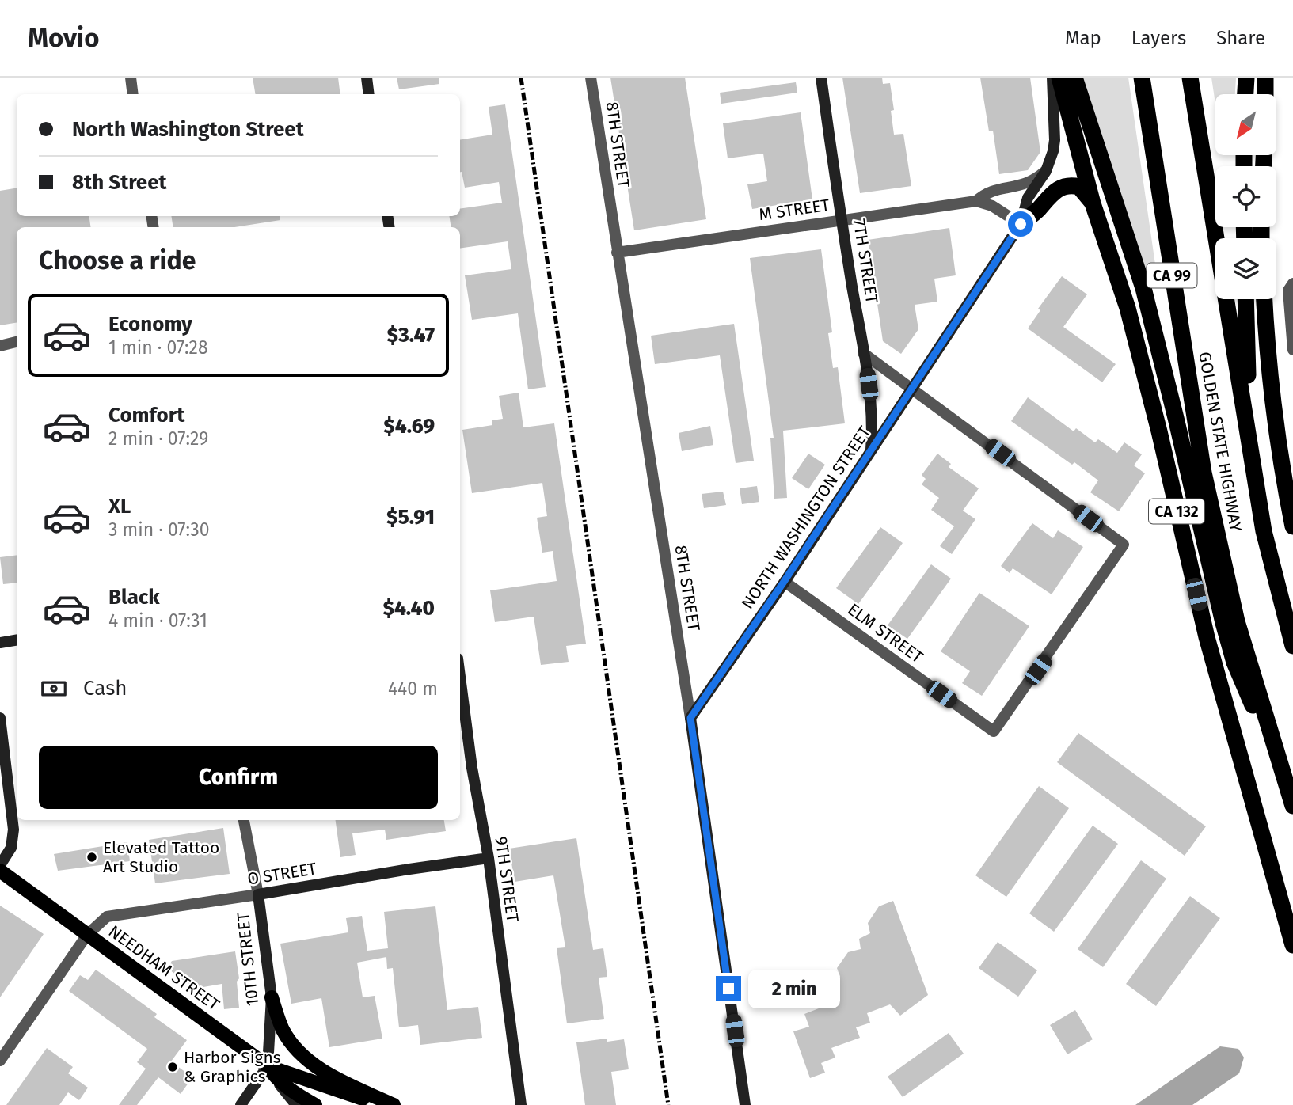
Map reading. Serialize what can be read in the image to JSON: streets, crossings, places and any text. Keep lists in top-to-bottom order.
{
  "streets": {
    "highway": ["CA 99", "GOLDEN STATE HIGHWAY", "CA 132"],
    "main road": ["NEEDHAM STREET"],
    "street": [
      "8TH STREET",
      "M STREET",
      "7TH STREET",
      "NORTH WASHINGTON STREET",
      "ELM STREET",
      "O STREET",
      "9TH STREET",
      "10TH STREET"
    ]
  },
  "crossings": [
    ["8TH STREET", "M STREET"],
    ["8TH STREET", "NORTH WASHINGTON STREET"],
    ["M STREET", "7TH STREET"],
    ["M STREET", "NORTH WASHINGTON STREET"],
    ["7TH STREET", "NORTH WASHINGTON STREET"],
    ["NORTH WASHINGTON STREET", "ELM STREET"],
    ["O STREET", "9TH STREET"],
    ["O STREET", "10TH STREET"],
    ["O STREET", "NEEDHAM STREET"],
    ["10TH STREET", "NEEDHAM STREET"]
  ],
  "places": ["Elevated Tattoo Art Studio", "Harbor Signs & Graphics"],
  "north": "bottom left",
  "page": {
    "header": "Movio",
    "nav": ["Map", "Layers", "Share"],
    "banner": ["North Washington Street", "8th Street"],
    "heading": "Choose a ride",
    "list": [
      {
        "name": "Economy",
        "note": "1 min · 07:28",
        "value": "$3.47"
      },
      {
        "name": "Comfort",
        "note": "2 min · 07:29",
        "value": "$4.69"
      },
      {
        "name": "XL",
        "note": "3 min · 07:30",
        "value": "$5.91"
      },
      {
        "name": "Black",
        "note": "4 min · 07:31",
        "value": "$4.40"
      }
    ],
    "pay": ["Cash", "440 m"],
    "buttons": "Confirm",
    "bubble": "2 min"
  }
}
